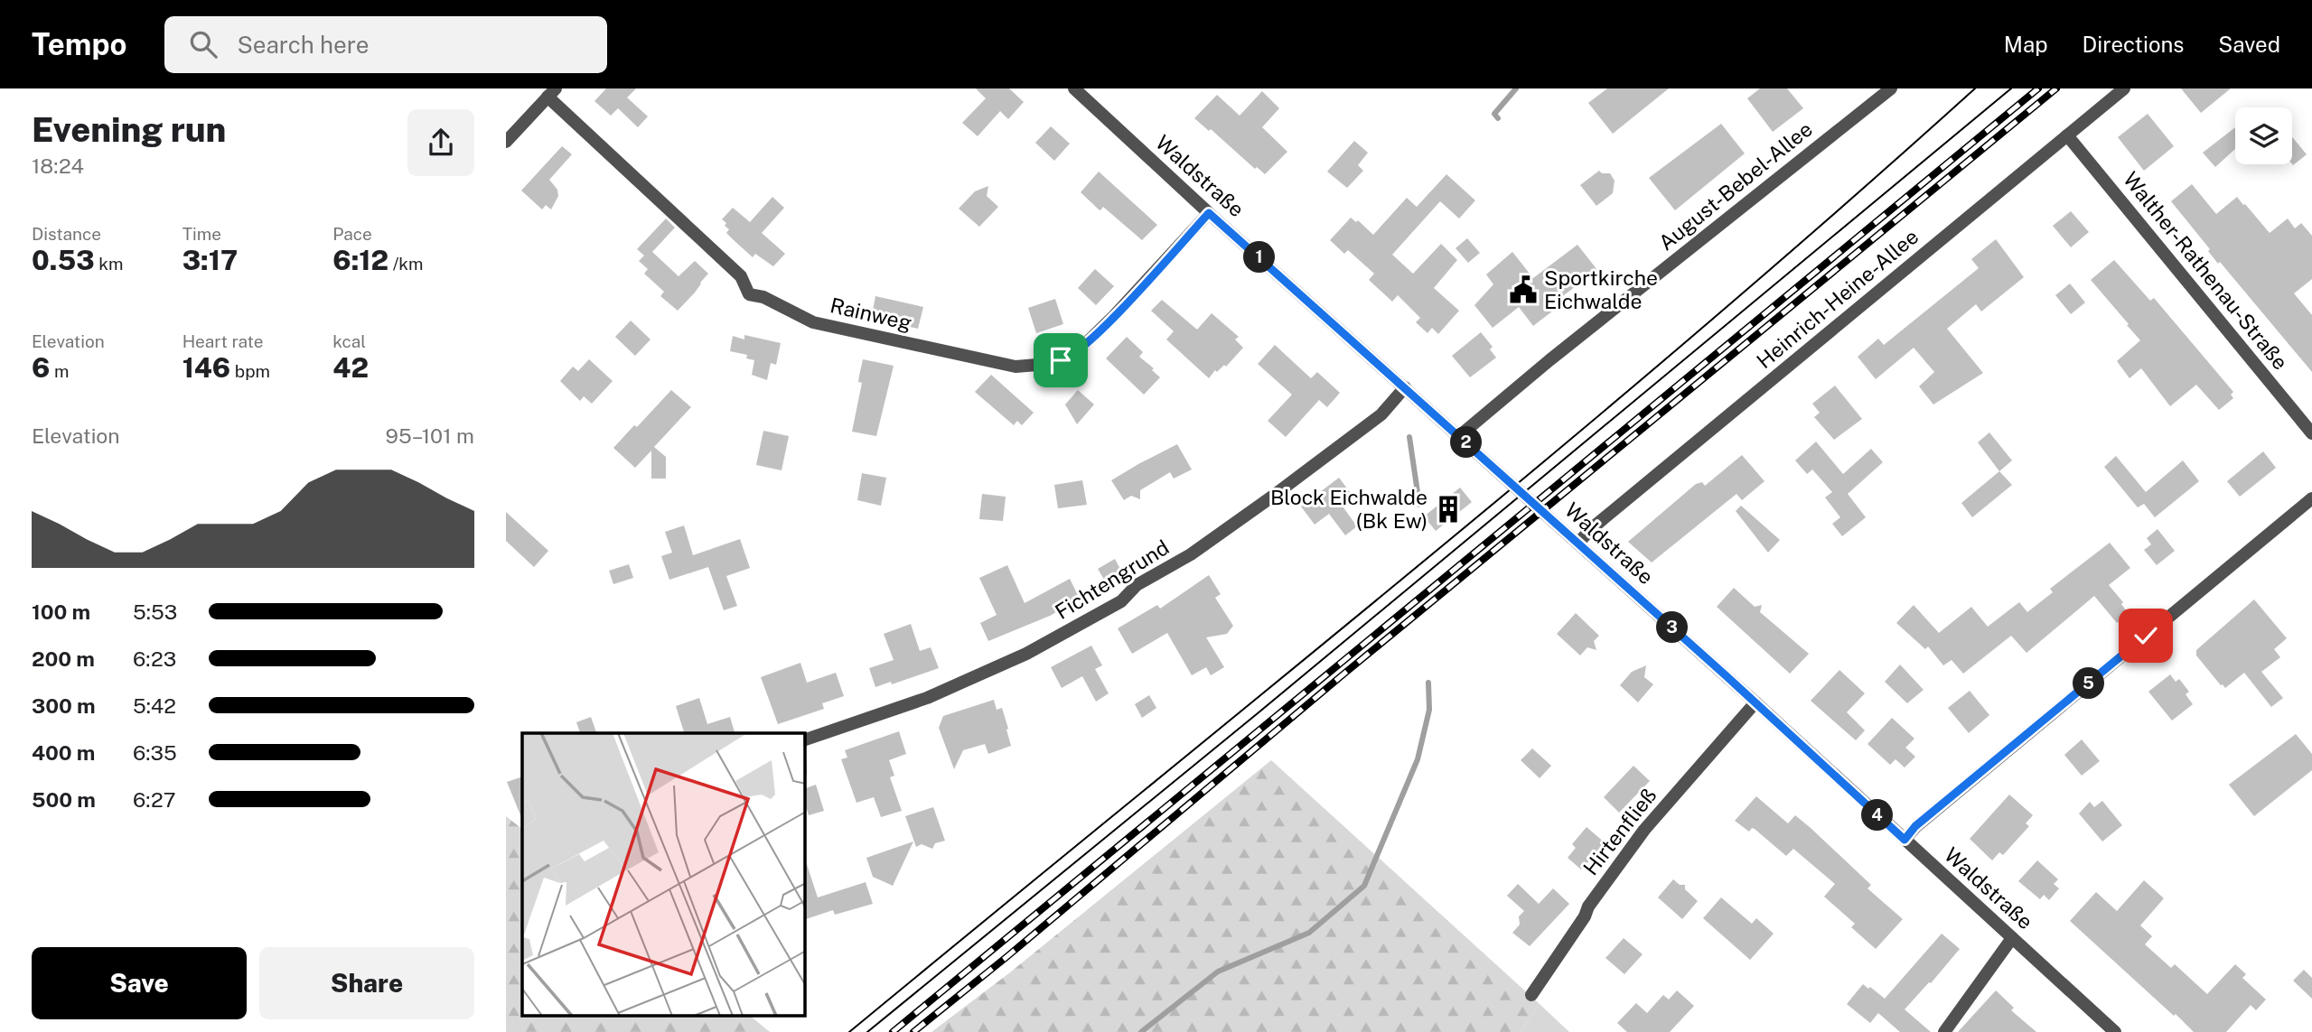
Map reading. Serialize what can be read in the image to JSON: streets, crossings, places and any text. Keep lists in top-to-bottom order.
{
  "streets": {
    "street": [
      "Waldstraße",
      "August-Bebel-Allee",
      "Walther-Rathenau-Straße",
      "Heinrich-Heine-Allee",
      "Rainweg",
      "Fichtengrund",
      "Hirtenfließ"
    ]
  },
  "crossings": [
    ["Waldstraße", "August-Bebel-Allee"],
    ["Waldstraße", "Heinrich-Heine-Allee"],
    ["Waldstraße", "Rainweg"],
    ["Waldstraße", "Fichtengrund"],
    ["Waldstraße", "Hirtenfließ"],
    ["Walther-Rathenau-Straße", "Heinrich-Heine-Allee"]
  ],
  "places": {
    "public building": ["Sportkirche Eichwalde"],
    "building": ["Block Eichwalde (Bk Ew)"]
  },
  "page": {
    "header": "Tempo",
    "search": "Search here",
    "nav": ["Map", "Directions", "Saved"],
    "heading": ["Evening run", "18:24"],
    "stats": [
      ["Distance", "0.53 km"],
      ["Time", "3:17"],
      ["Pace", "6:12 /km"],
      ["Elevation", "6 m"],
      ["Heart rate", "146 bpm"],
      ["kcal", "42"]
    ],
    "pins": [
      "1",
      "2",
      "3",
      "5",
      "4"
    ],
    "chart": ["Elevation", "95–101 m"],
    "list": [
      {
        "name": "100 m",
        "note": "5:53"
      },
      {
        "name": "200 m",
        "note": "6:23"
      },
      {
        "name": "300 m",
        "note": "5:42"
      },
      {
        "name": "400 m",
        "note": "6:35"
      },
      {
        "name": "500 m",
        "note": "6:27"
      }
    ],
    "buttons": ["Save", "Share"]
  }
}
